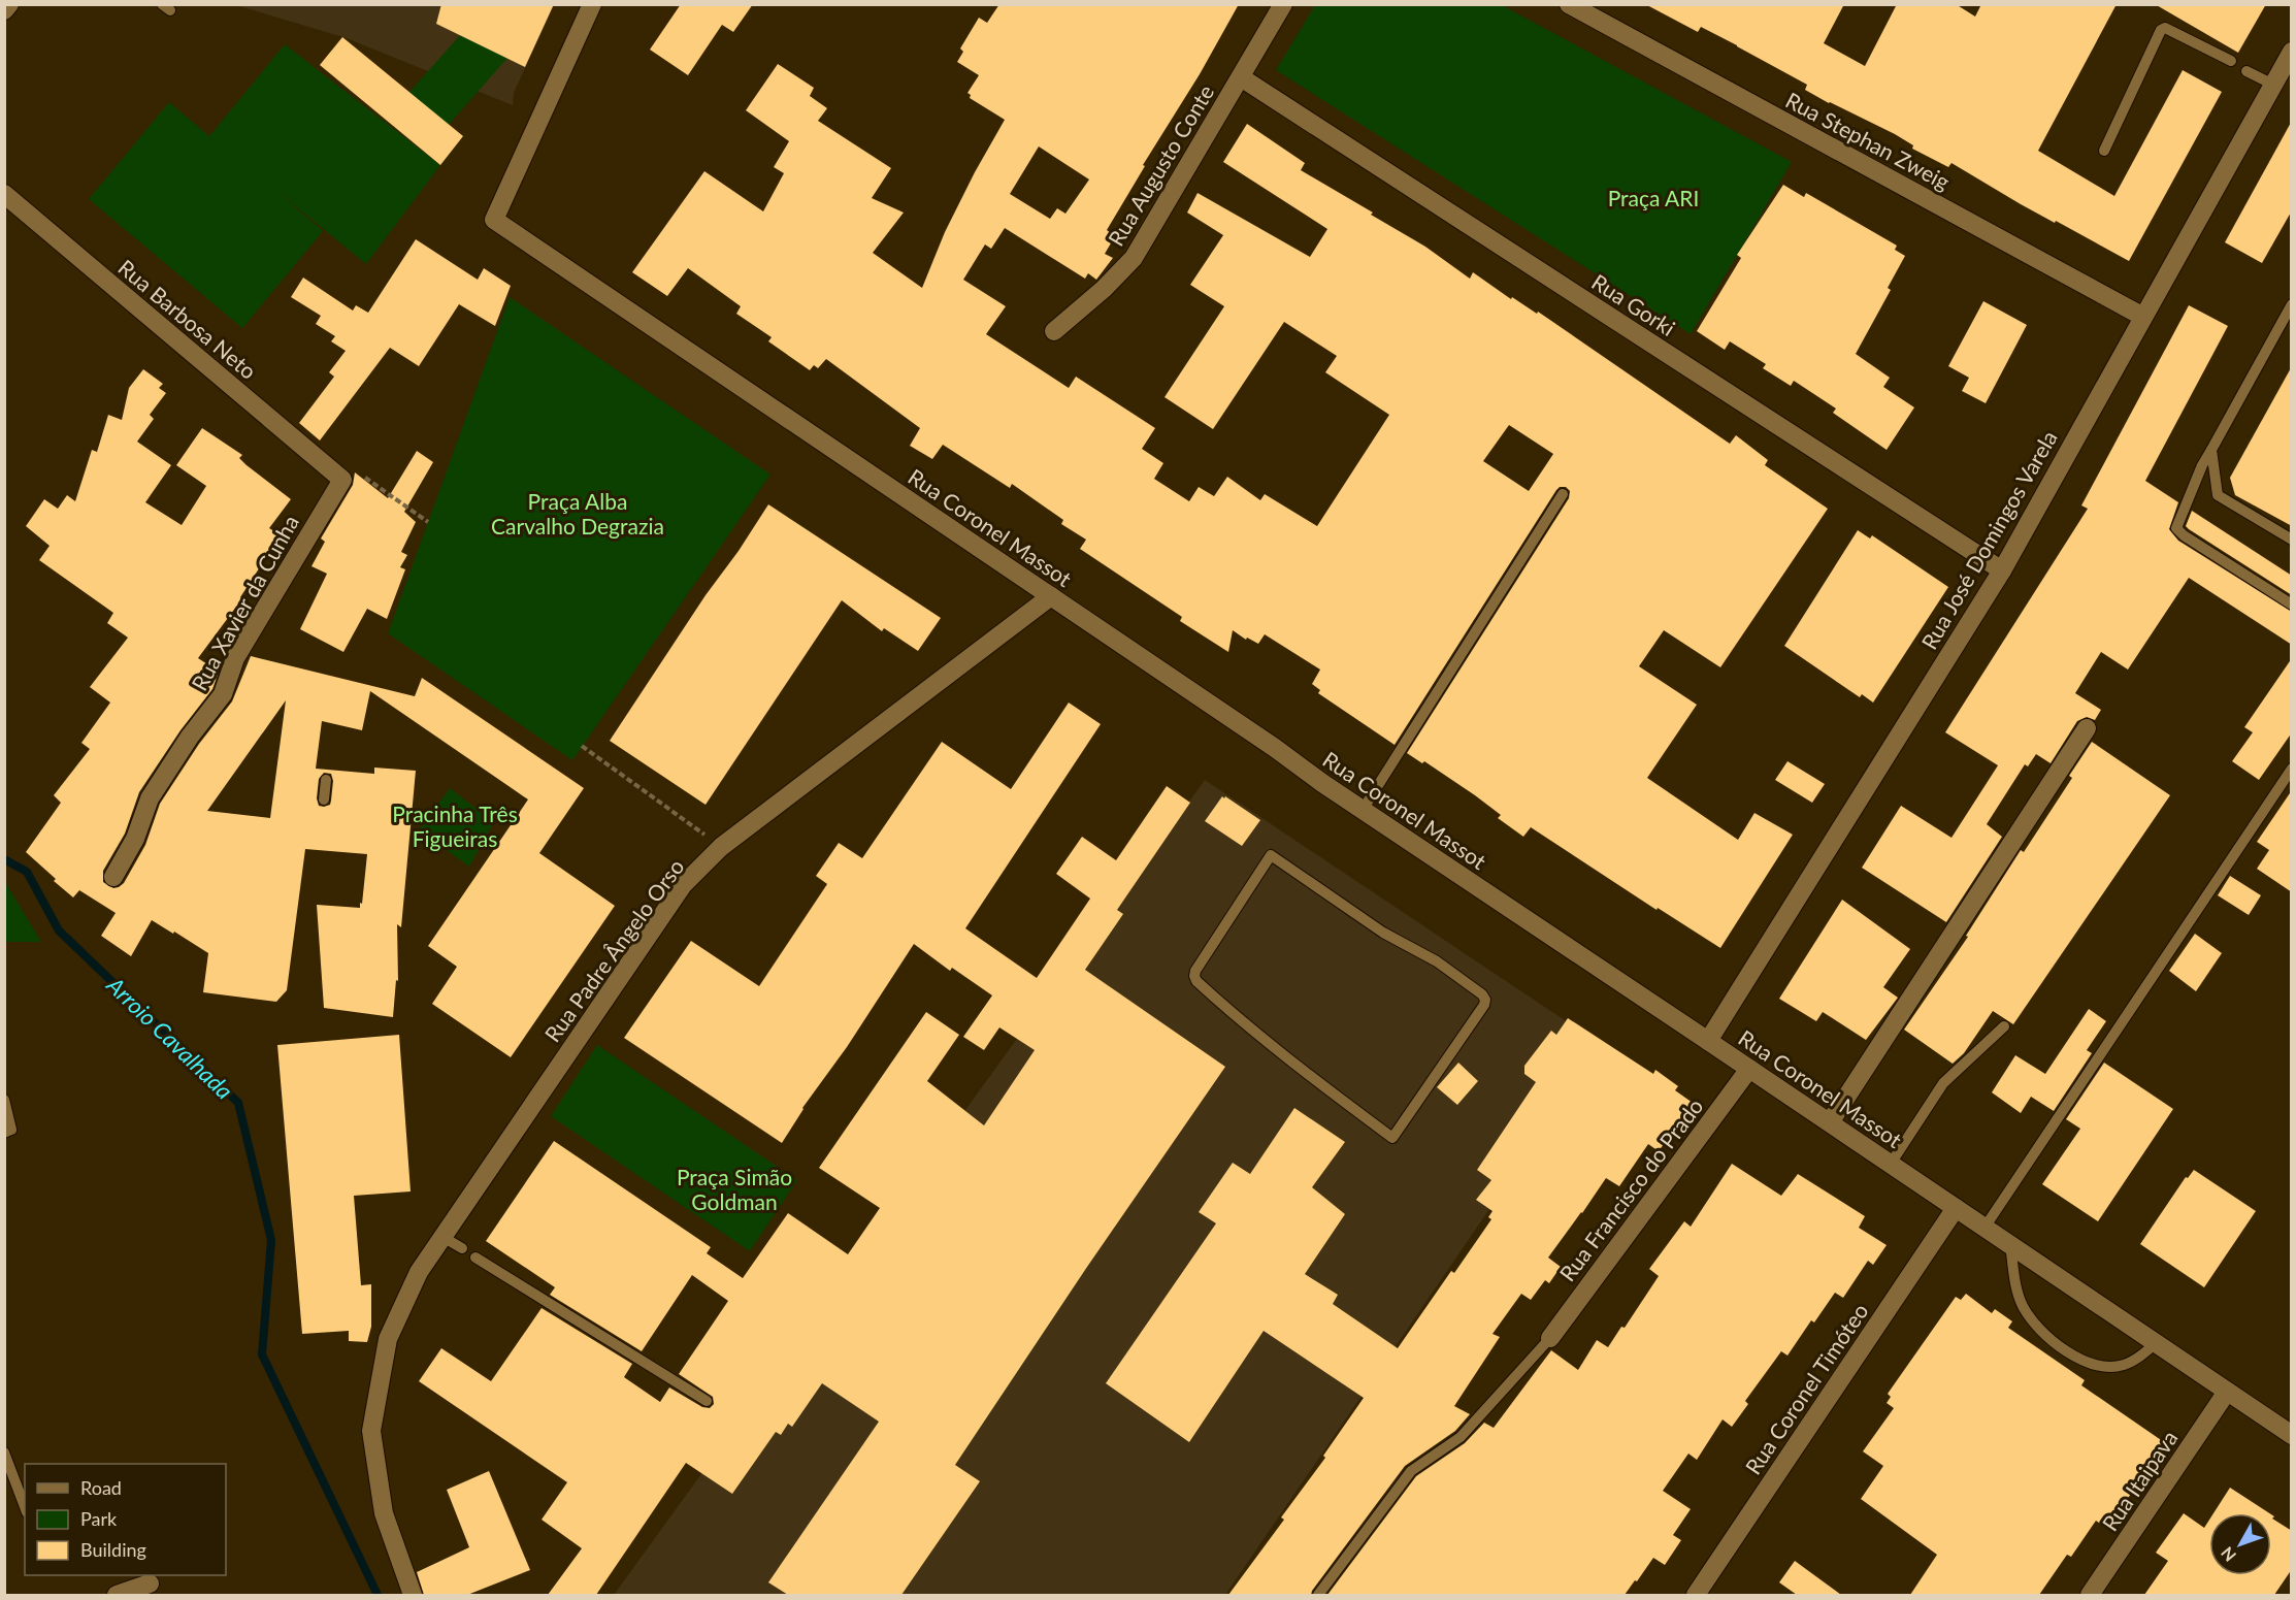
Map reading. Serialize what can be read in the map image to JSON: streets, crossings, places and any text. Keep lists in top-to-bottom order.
{
  "streets": {
    "street": [
      "Rua Stephan Zweig",
      "Rua Augusto Conte",
      "Rua Gorki",
      "Rua Barbosa Neto",
      "Rua Coronel Massot",
      "Rua José Domingos Varela",
      "Rua Xavier da Cunha",
      "Rua Padre Ângelo Orso",
      "Rua Francisco do Prado",
      "Rua Coronel Timóteo",
      "Rua Itaipava"
    ]
  },
  "crossings": [
    ["Rua Stephan Zweig", "Rua José Domingos Varela"],
    ["Rua Augusto Conte", "Rua Gorki"],
    ["Rua Gorki", "Rua José Domingos Varela"],
    ["Rua Barbosa Neto", "Rua Xavier da Cunha"],
    ["Rua Coronel Massot", "Rua José Domingos Varela"],
    ["Rua Coronel Massot", "Rua Padre Ângelo Orso"],
    ["Rua Coronel Massot", "Rua Francisco do Prado"],
    ["Rua Coronel Massot", "Rua Coronel Timóteo"],
    ["Rua Coronel Massot", "Rua Itaipava"]
  ],
  "water": ["Arroio Cavalhada"],
  "parks": [
    "Praça ARI",
    "Praça Alba Carvalho Degrazia",
    "Pracinha Três Figueiras",
    "Praça Simão Goldman"
  ],
  "legend": ["Road", "Park", "Building"],
  "north": "bottom left"
}
